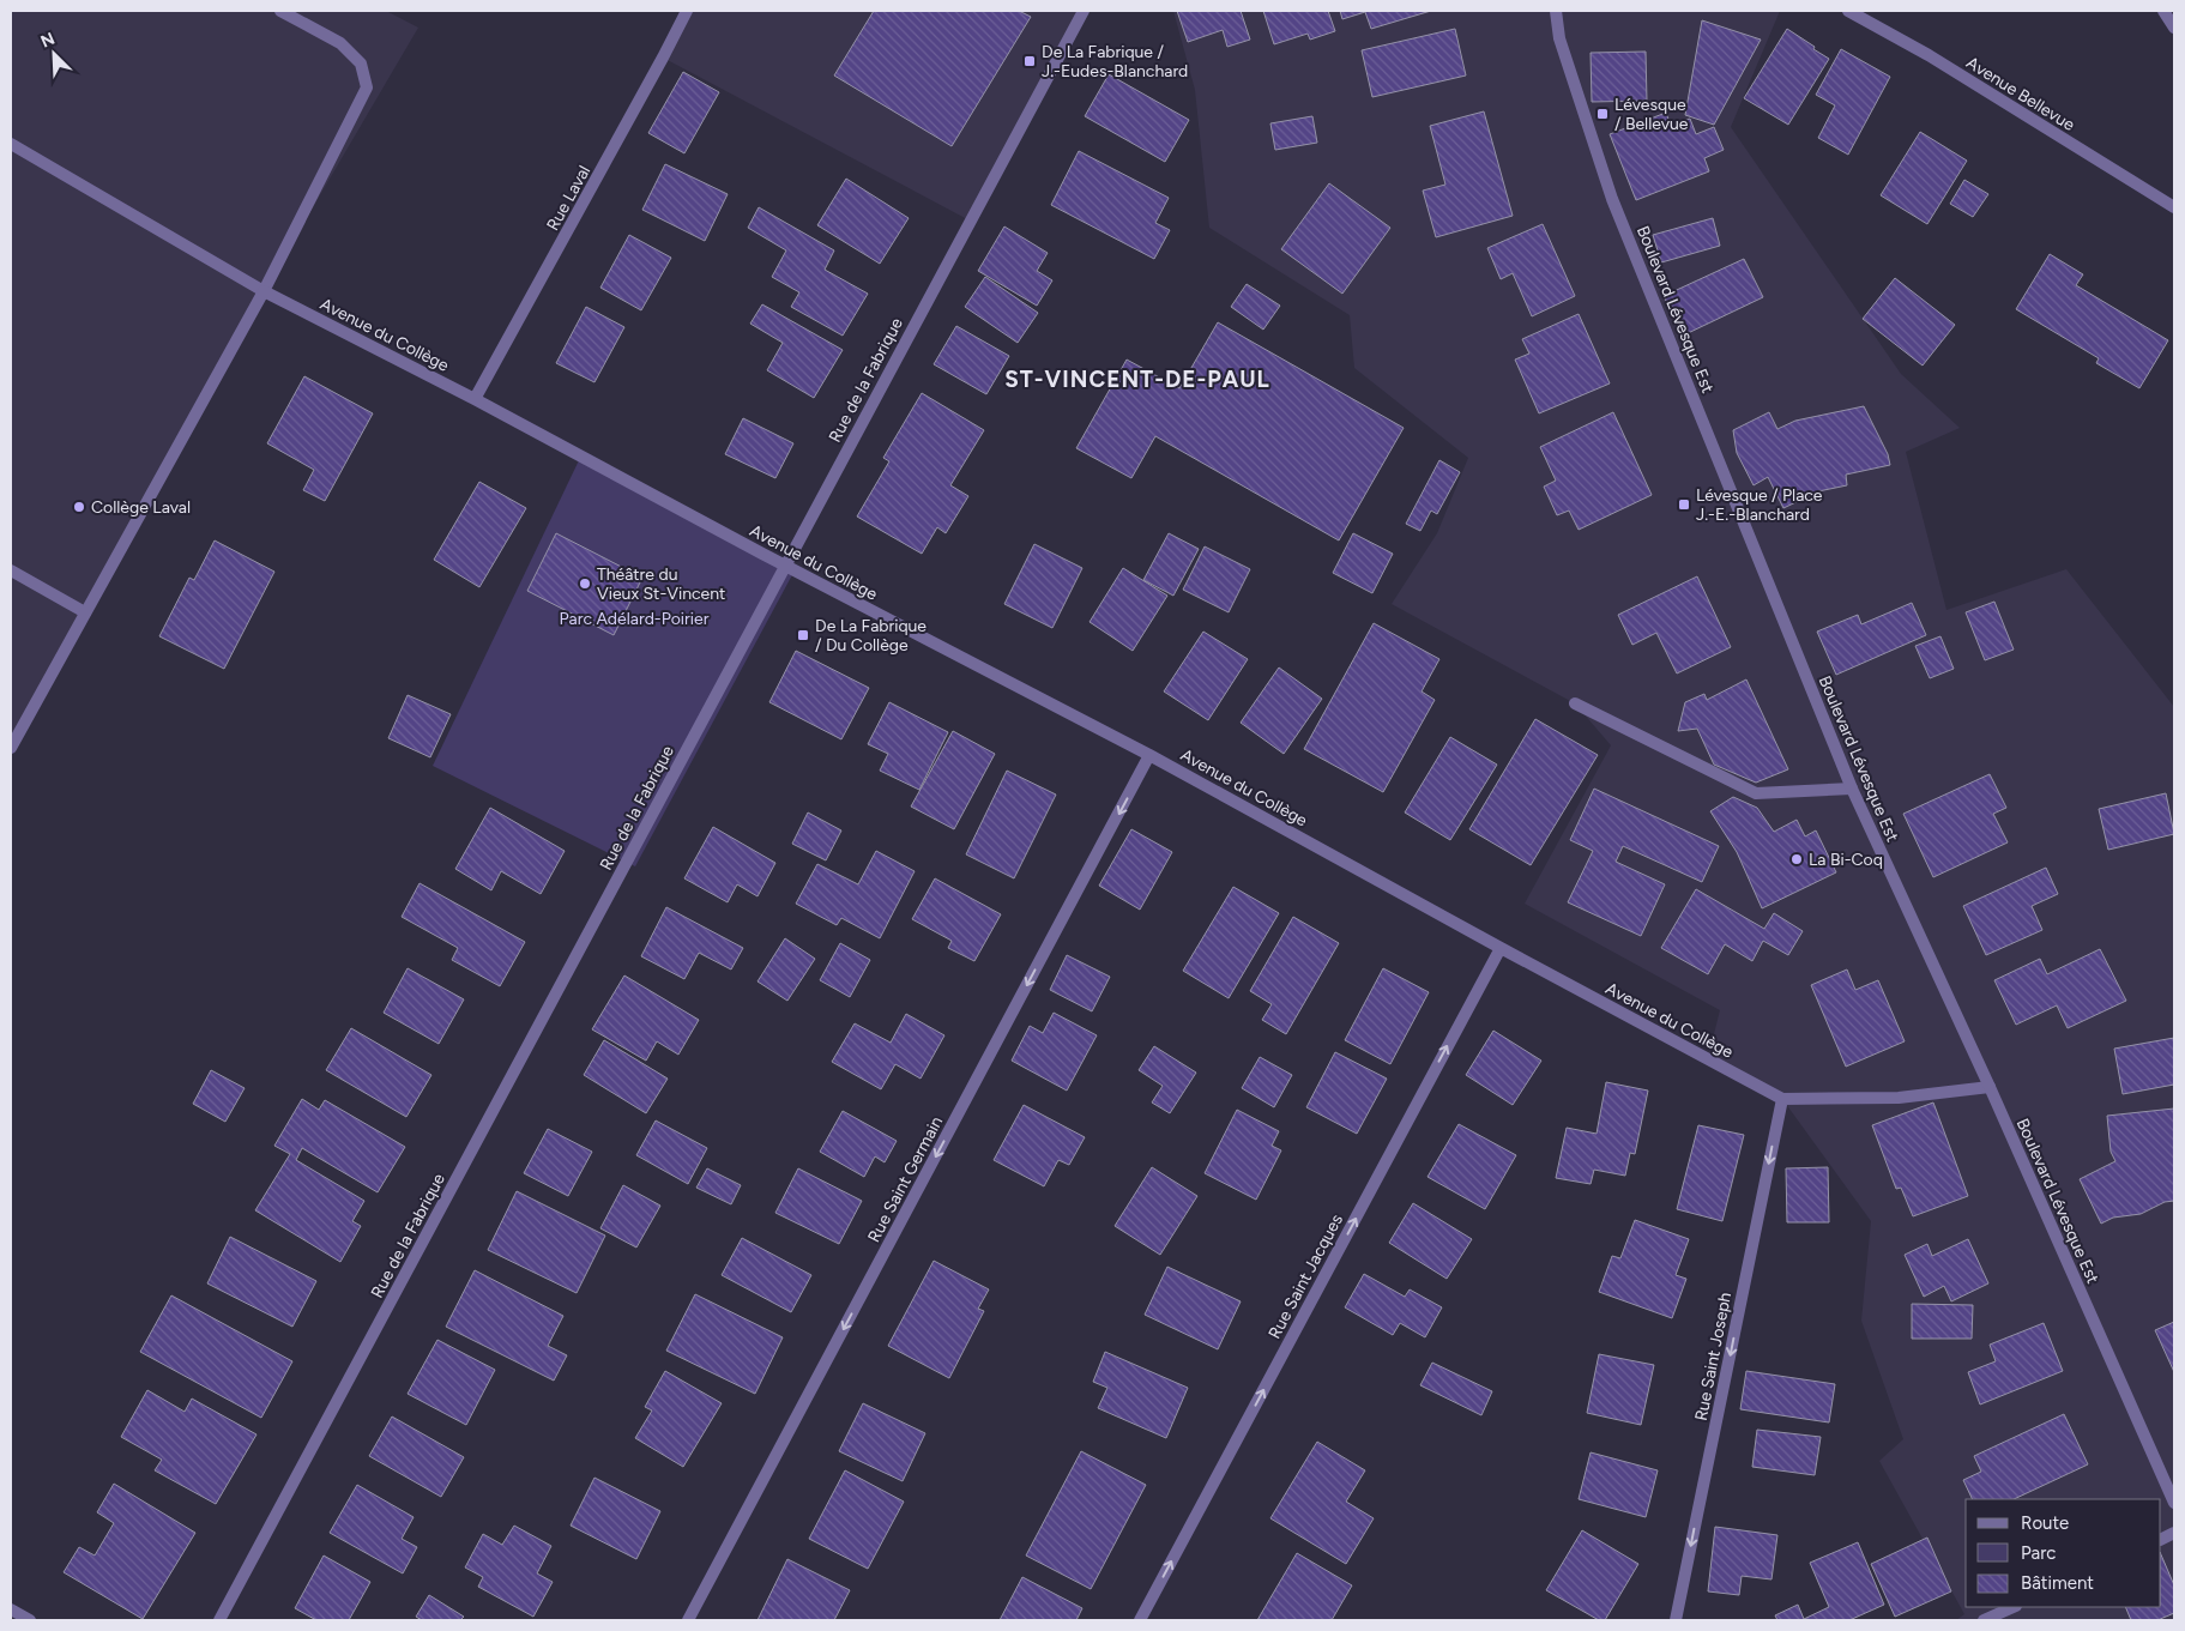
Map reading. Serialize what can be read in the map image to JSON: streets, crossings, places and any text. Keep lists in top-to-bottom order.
{
  "streets": {
    "street": [
      "Avenue Bellevue",
      "Rue Laval",
      "Boulevard Lévesque Est",
      "Avenue du Collège",
      "Rue de la Fabrique",
      "Rue Saint Germain",
      "Rue Saint Jacques",
      "Rue Saint Joseph"
    ]
  },
  "crossings": [
    ["Rue Laval", "Avenue du Collège"],
    ["Boulevard Lévesque Est", "Avenue du Collège"],
    ["Avenue du Collège", "Rue de la Fabrique"],
    ["Avenue du Collège", "Rue Saint Germain"],
    ["Avenue du Collège", "Rue Saint Jacques"],
    ["Avenue du Collège", "Rue Saint Joseph"]
  ],
  "one_way": ["Rue Saint Germain", "Rue Saint Jacques", "Rue Saint Joseph"],
  "districts": ["ST-VINCENT-DE-PAUL"],
  "parks": ["Parc Adélard-Poirier"],
  "places": {
    "transit": [
      "De La Fabrique / J.-Eudes-Blanchard",
      "Lévesque / Bellevue",
      "Lévesque / Place J.-E.-Blanchard",
      "De La Fabrique / Du Collège"
    ],
    "other": ["Collège Laval", "Théâtre du Vieux St-Vincent", "La Bi-Coq"]
  },
  "legend": ["Route", "Parc", "Bâtiment"],
  "north": "top left"
}
